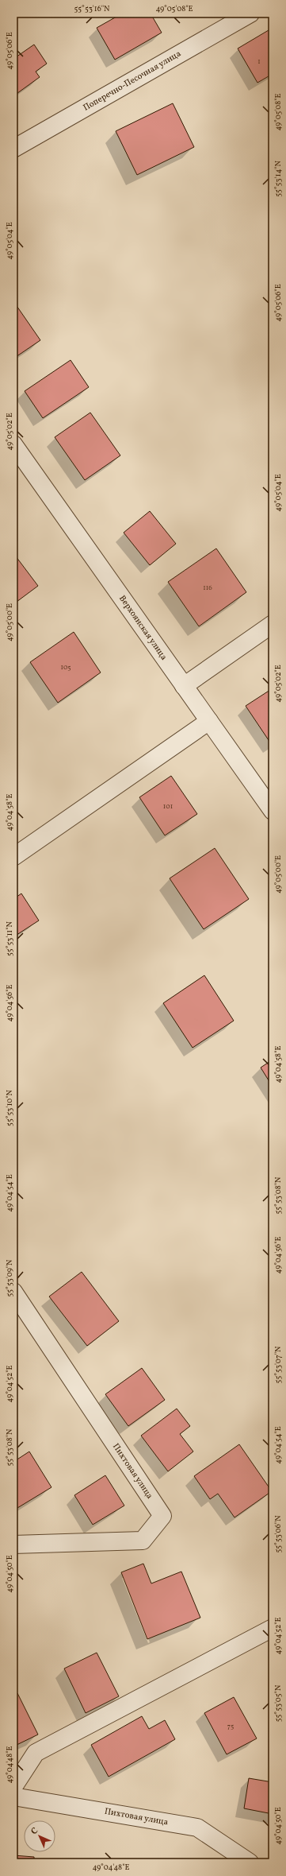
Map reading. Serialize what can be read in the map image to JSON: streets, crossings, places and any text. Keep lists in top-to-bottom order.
{
  "streets": {
    "street": ["Поперечно-Песочная улица", "Верхоянская улица", "Пихтовая улица"]
  },
  "house_numbers": [
    "1",
    "116",
    "105",
    "101",
    "75"
  ],
  "north": "top left",
  "coordinates": [
    "55°53'16\"N",
    "49°05'08\"E",
    "49°05'06\"E",
    "55°53'14\"N",
    "49°05'04\"E",
    "49°05'02\"E",
    "49°05'00\"E",
    "49°04'58\"E",
    "55°53'11\"N",
    "49°04'56\"E",
    "55°53'10\"N",
    "49°04'54\"E",
    "55°53'08\"N",
    "55°53'09\"N",
    "55°53'07\"N",
    "49°04'52\"E",
    "55°53'06\"N",
    "49°04'50\"E",
    "55°53'05\"N",
    "49°04'48\"E"
  ]
}
